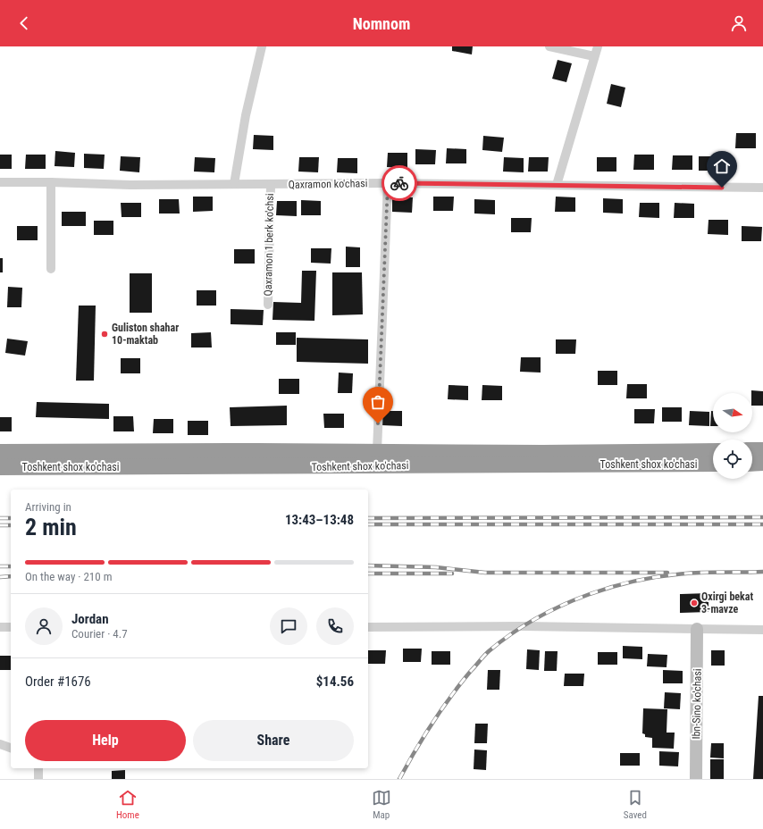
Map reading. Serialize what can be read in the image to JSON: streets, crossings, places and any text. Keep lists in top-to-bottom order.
{
  "streets": {
    "highway": ["Toshkent shox ko'chasi"],
    "main road": ["Ibn-Sino ko'chasi"],
    "street": ["Qaxramon ko'chasi", "Qaxramon 1 berk ko'chsi"]
  },
  "crossings": [
    ["Qaxramon ko'chasi", "Qaxramon 1 berk ko'chsi"]
  ],
  "places": ["Guliston shahar 10-maktab", "Oxirgi bekat 3-mavze"],
  "north": "right",
  "page": {
    "header": "Nomnom",
    "heading": ["2 min", "Arriving in", "13:43–13:48"],
    "panel": [
      "Jordan",
      "Courier · 4.7",
      "Order #1676",
      "$14.56"
    ],
    "bar": "On the way · 210 m",
    "buttons": ["Help", "Share"],
    "tabs": ["Home", "Map", "Saved"]
  }
}
